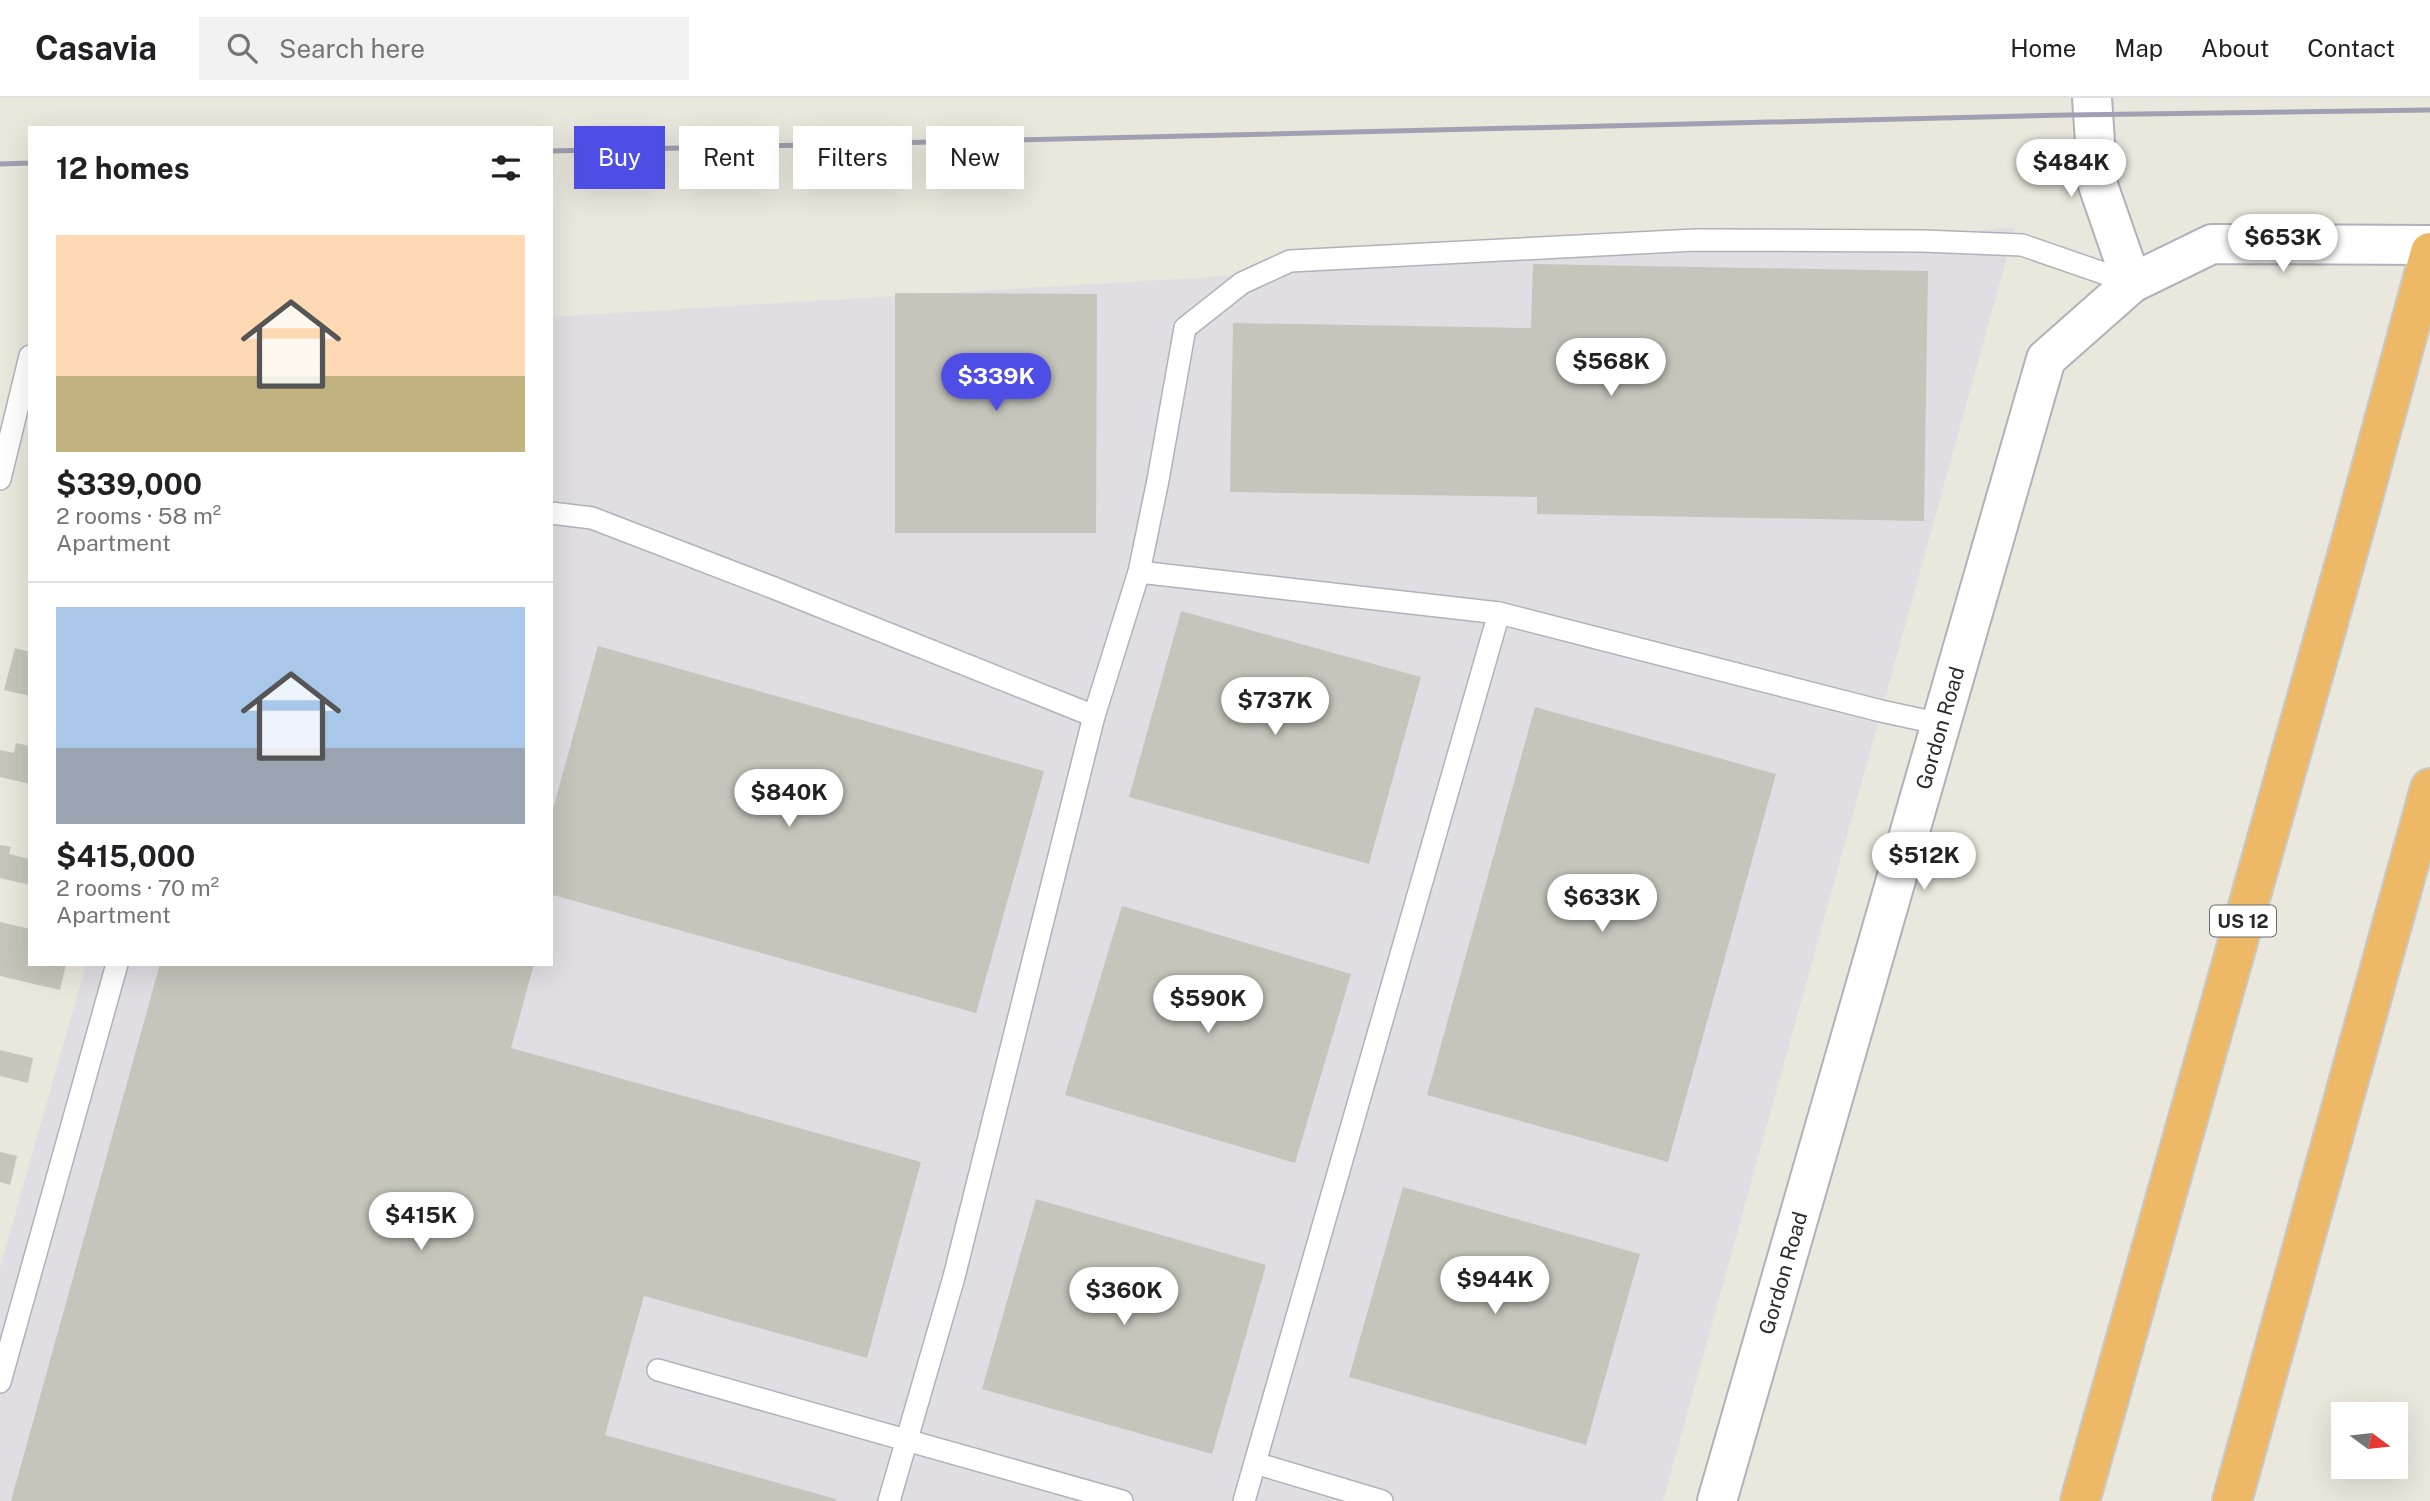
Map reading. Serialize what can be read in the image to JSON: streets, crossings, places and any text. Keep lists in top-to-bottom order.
{
  "streets": {
    "highway": ["US 12"],
    "street": ["Gordon Road"]
  },
  "north": "right",
  "page": {
    "header": "Casavia",
    "search": "Search here",
    "nav": [
      "Home",
      "Map",
      "About",
      "Contact"
    ],
    "chip": [
      "Buy",
      "Rent",
      "Filters",
      "New"
    ],
    "heading": "12 homes",
    "price": [
      "$484K",
      "$653K",
      "$568K",
      "$339K",
      "$737K",
      "$840K",
      "$512K",
      "$633K",
      "$590K",
      "$415K",
      "$944K",
      "$360K"
    ],
    "list": [
      {
        "name": "$339,000",
        "note": "2 rooms · 58 m² · Apartment"
      },
      {
        "name": "$415,000",
        "note": "2 rooms · 70 m² · Apartment"
      }
    ]
  }
}
